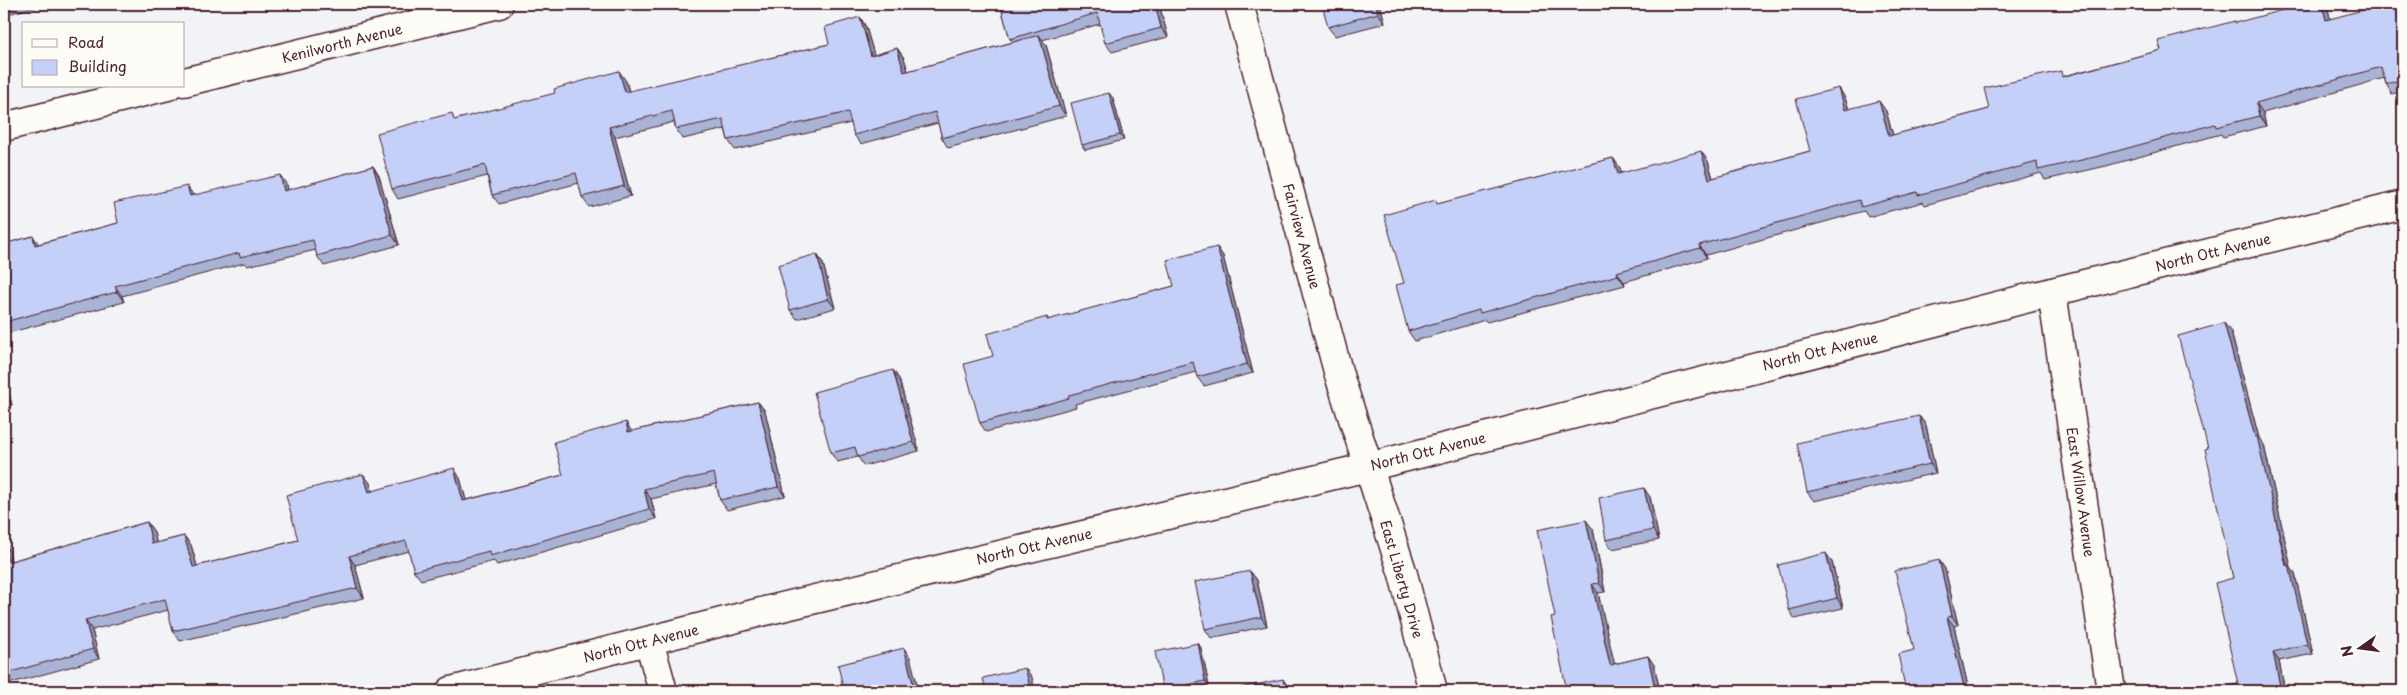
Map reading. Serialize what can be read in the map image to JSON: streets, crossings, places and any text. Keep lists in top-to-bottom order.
{
  "streets": {
    "street": [
      "Kenilworth Avenue",
      "Fairview Avenue",
      "North Ott Avenue",
      "East Willow Avenue",
      "East Liberty Drive"
    ]
  },
  "crossings": [
    ["Fairview Avenue", "North Ott Avenue"],
    ["Fairview Avenue", "East Liberty Drive"],
    ["North Ott Avenue", "East Willow Avenue"],
    ["North Ott Avenue", "East Liberty Drive"]
  ],
  "legend": ["Road", "Building"],
  "north": "left"
}
